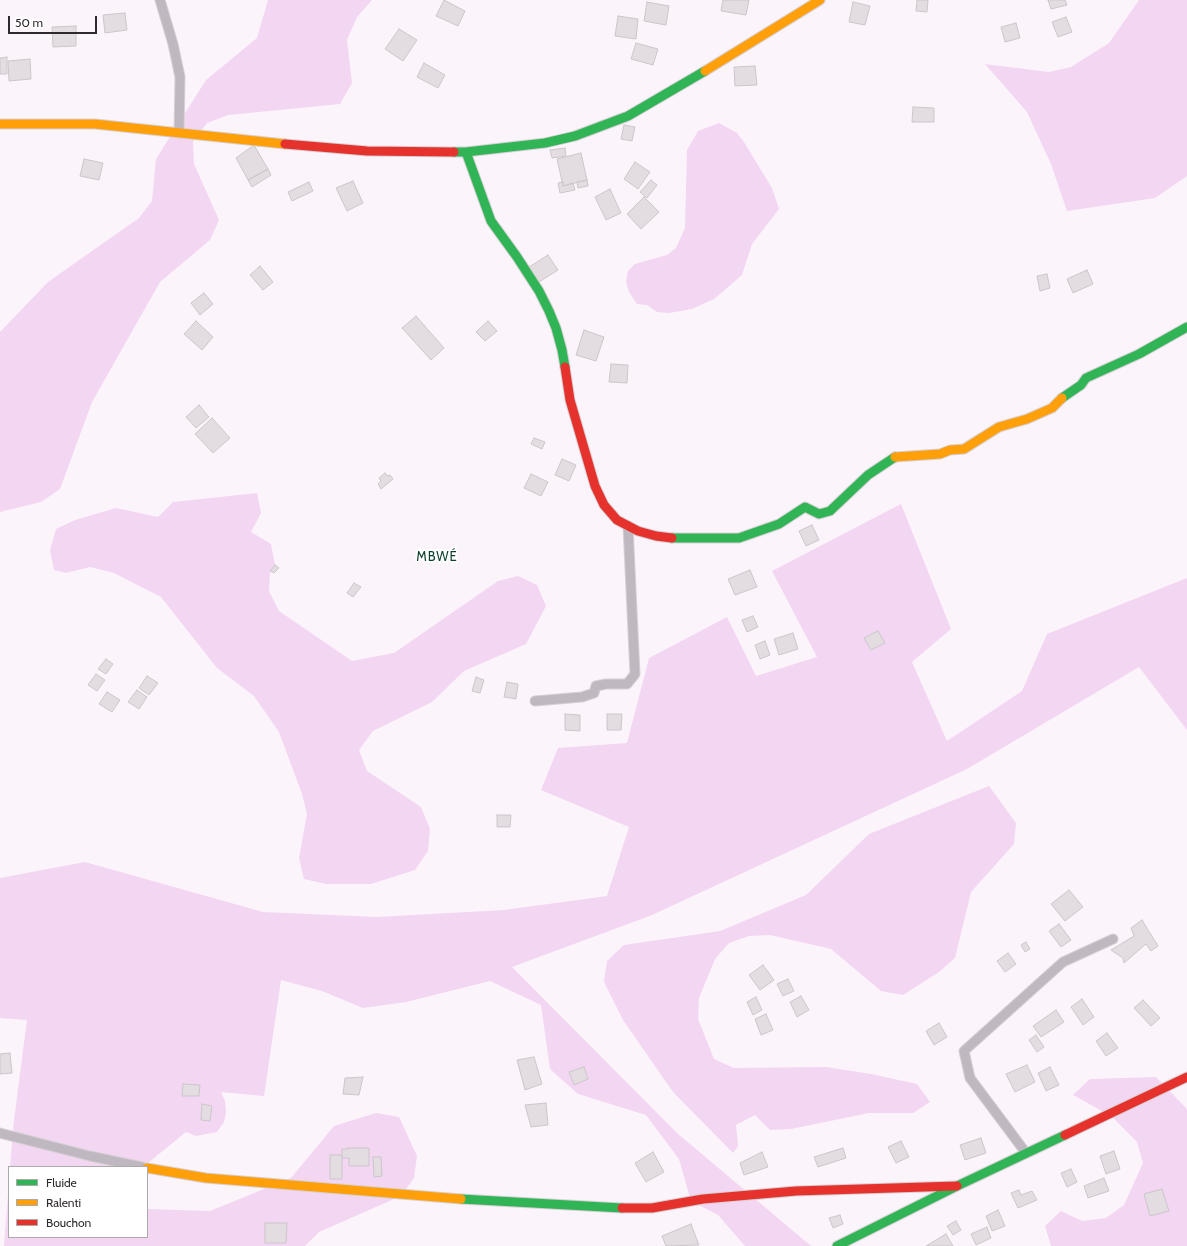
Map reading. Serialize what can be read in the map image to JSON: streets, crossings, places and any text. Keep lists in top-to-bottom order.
{
  "districts": ["MBWÉ"],
  "legend": ["Fluide", "Ralenti", "Bouchon"],
  "scale_bar": "50 m"
}
